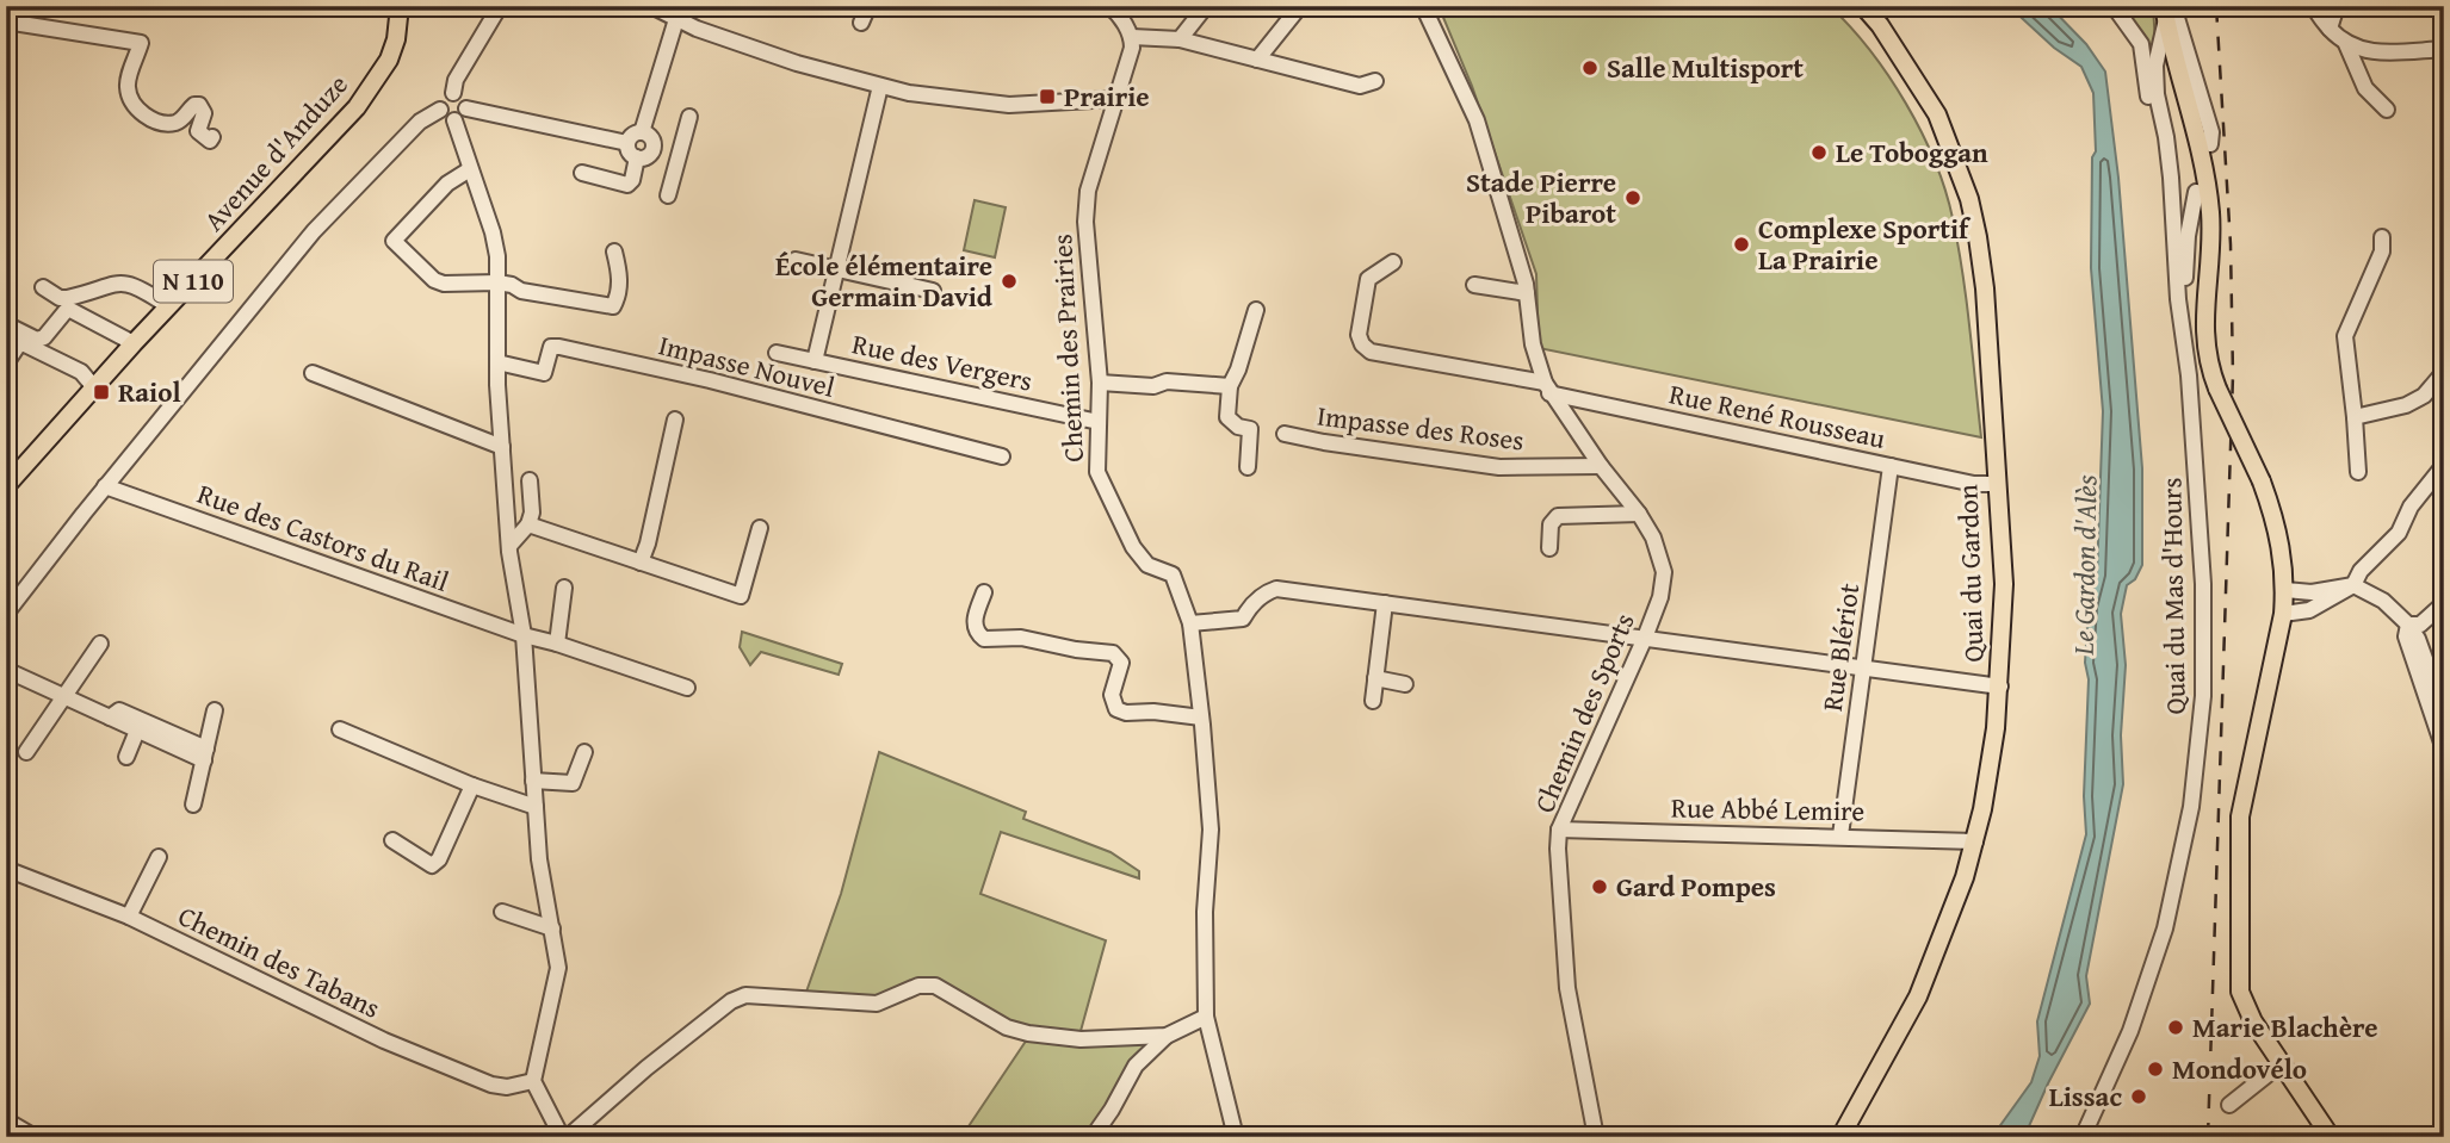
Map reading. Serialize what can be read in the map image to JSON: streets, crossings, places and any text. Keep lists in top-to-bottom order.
{
  "streets": {
    "main road": ["Avenue d'Anduze", "N 110", "Quai du Gardon"],
    "street": [
      "Chemin des Prairies",
      "Rue des Vergers",
      "Impasse Nouvel",
      "Rue René Rousseau",
      "Impasse des Roses",
      "Rue des Castors du Rail",
      "Quai du Mas d'Hours",
      "Rue Blériot",
      "Chemin des Sports",
      "Rue Abbé Lemire",
      "Chemin des Tabans"
    ]
  },
  "crossings": [
    ["Chemin des Prairies", "Rue des Vergers"],
    ["Rue René Rousseau", "Quai du Gardon"],
    ["Rue René Rousseau", "Rue Blériot"],
    ["Rue René Rousseau", "Chemin des Sports"],
    ["Impasse des Roses", "Chemin des Sports"],
    ["Quai du Gardon", "Rue Abbé Lemire"],
    ["Rue Blériot", "Rue Abbé Lemire"],
    ["Chemin des Sports", "Rue Abbé Lemire"]
  ],
  "water": ["Le Gardon d'Alès"],
  "places": {
    "other": [
      "Salle Multisport",
      "Le Toboggan",
      "Stade Pierre Pibarot",
      "Complexe Sportif La Prairie",
      "École élémentaire Germain David",
      "Gard Pompes",
      "Marie Blachère",
      "Mondovélo",
      "Lissac"
    ],
    "transit": ["Prairie", "Raiol"]
  }
}
